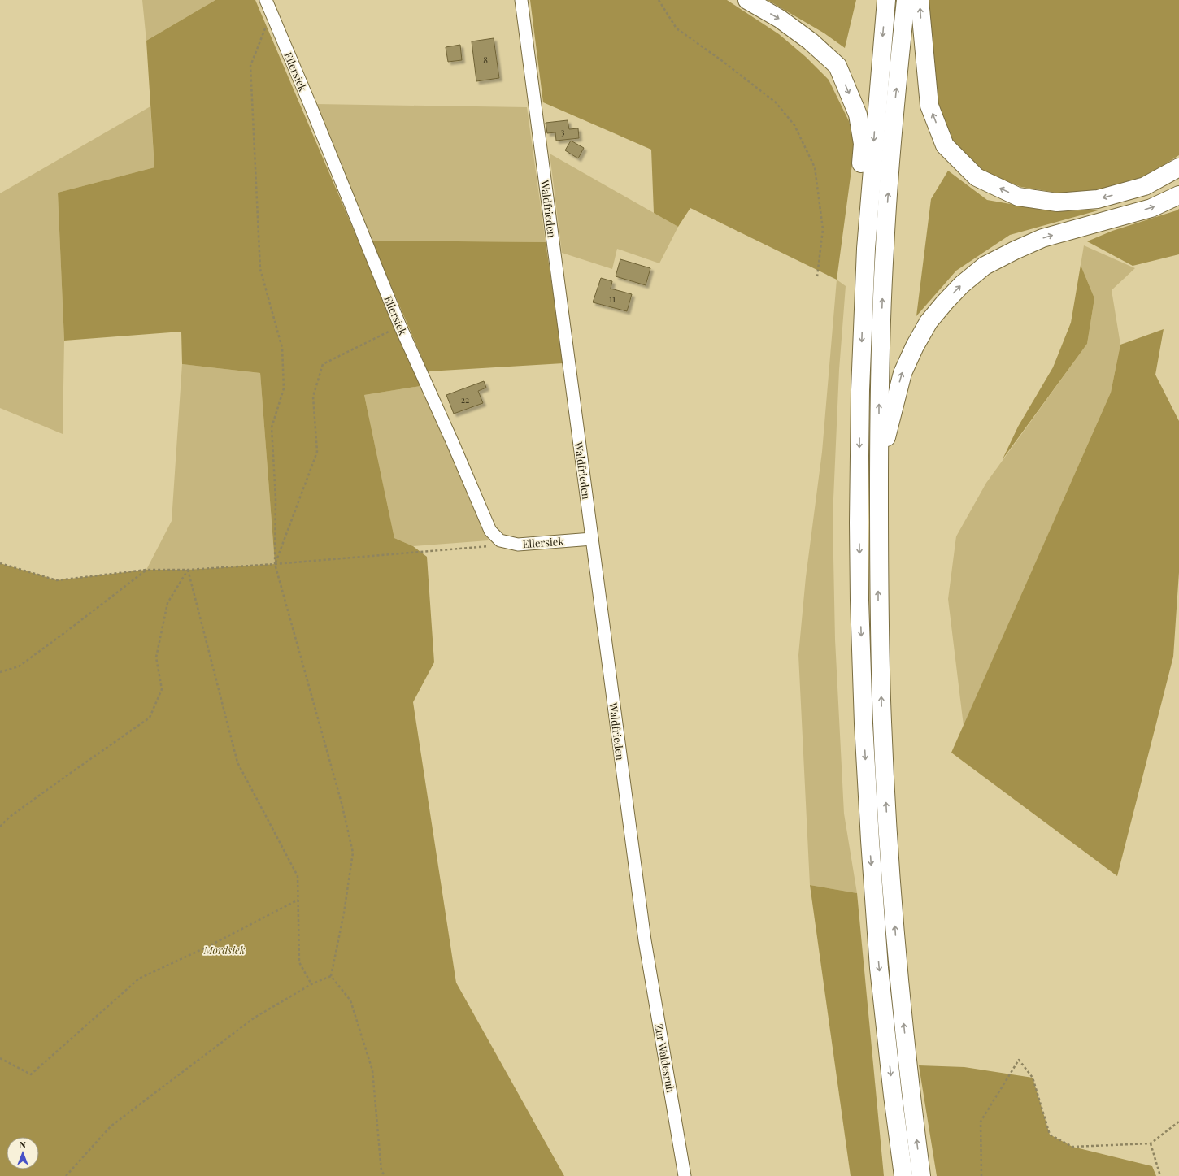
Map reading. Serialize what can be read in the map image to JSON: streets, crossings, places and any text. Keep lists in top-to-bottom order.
{
  "streets": {
    "street": ["Ellersiek", "Waldfrieden", "Zur Waldesruh"]
  },
  "crossings": [
    ["Ellersiek", "Waldfrieden"],
    ["Waldfrieden", "Zur Waldesruh"]
  ],
  "parks": ["Mordsiek"],
  "house_numbers": [
    "8",
    "3",
    "11",
    "22"
  ],
  "north": "top"
}
